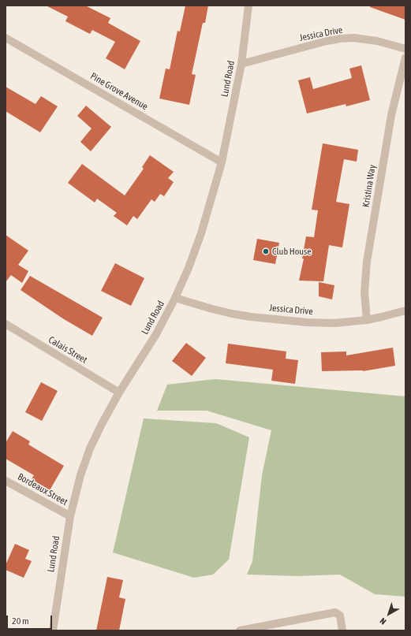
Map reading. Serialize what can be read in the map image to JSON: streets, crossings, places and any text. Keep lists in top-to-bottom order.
{
  "streets": {
    "street": [
      "Jessica Drive",
      "Lund Road",
      "Pine Grove Avenue",
      "Kristina Way",
      "Calais Street",
      "Bordeaux Street"
    ]
  },
  "crossings": [
    ["Jessica Drive", "Lund Road"],
    ["Jessica Drive", "Kristina Way"],
    ["Lund Road", "Pine Grove Avenue"],
    ["Lund Road", "Calais Street"],
    ["Lund Road", "Bordeaux Street"]
  ],
  "places": ["Club House"],
  "scale_bar": "20 m",
  "north": "bottom left"
}
